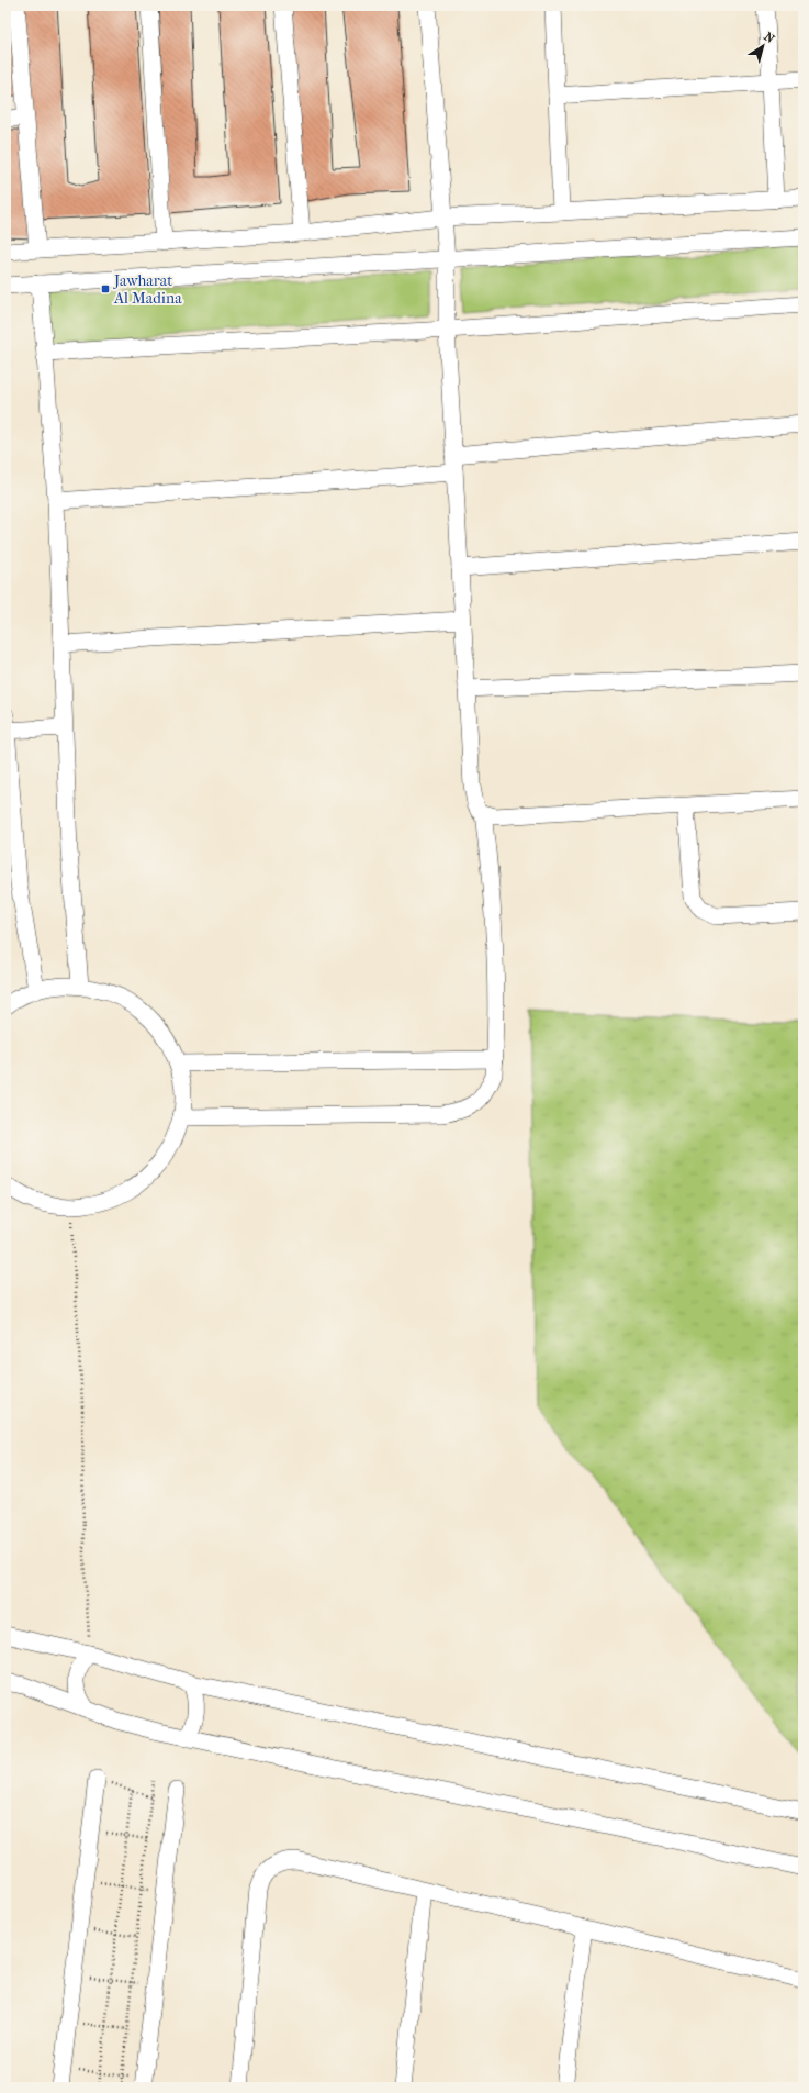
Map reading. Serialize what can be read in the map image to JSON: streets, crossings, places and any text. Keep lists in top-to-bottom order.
{
  "places": {
    "transit": ["Jawharat Al Madina"]
  },
  "north": "top right"
}
